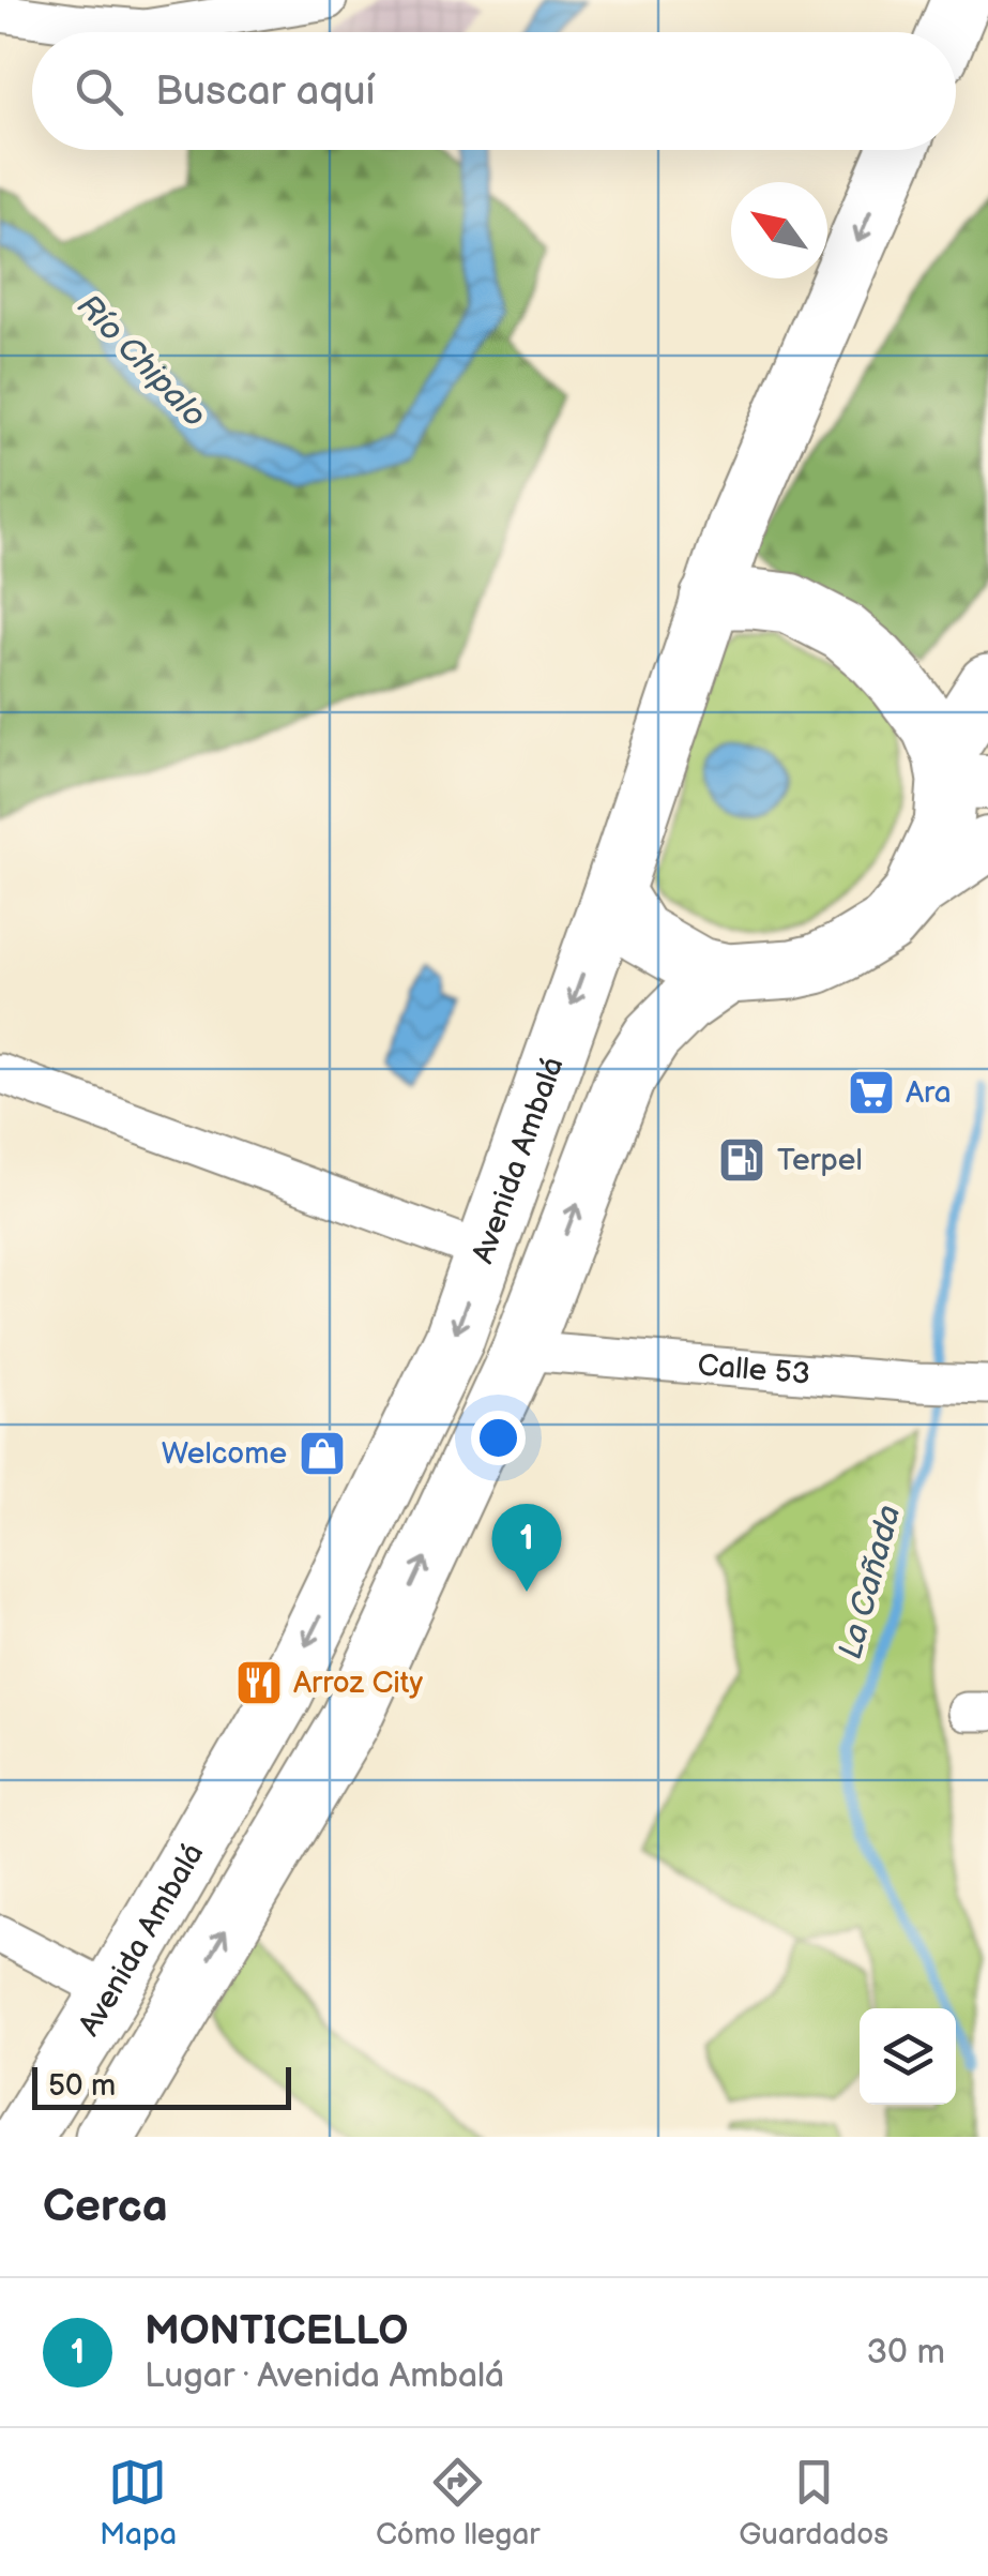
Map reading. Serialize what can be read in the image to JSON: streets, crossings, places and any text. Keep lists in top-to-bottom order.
{
  "streets": {
    "main road": ["Avenida Ambalá"],
    "street": ["Calle 53"]
  },
  "water": ["Río Chipalo", "La Cañada"],
  "places": {
    "supermarket": ["Ara"],
    "fuel station": ["Terpel"],
    "shop": ["Welcome"],
    "restaurant": ["Arroz City"]
  },
  "scale_bar": "50 m",
  "north": "top left",
  "page": {
    "search": "Buscar aquí",
    "pins": "1",
    "scale": "50 m",
    "heading": "Cerca",
    "list": [
      {
        "mark": "1",
        "name": "MONTICELLO",
        "note": "Lugar · Avenida Ambalá",
        "value": "30 m"
      }
    ],
    "nav": ["Mapa", "Cómo llegar", "Guardados"]
  }
}
